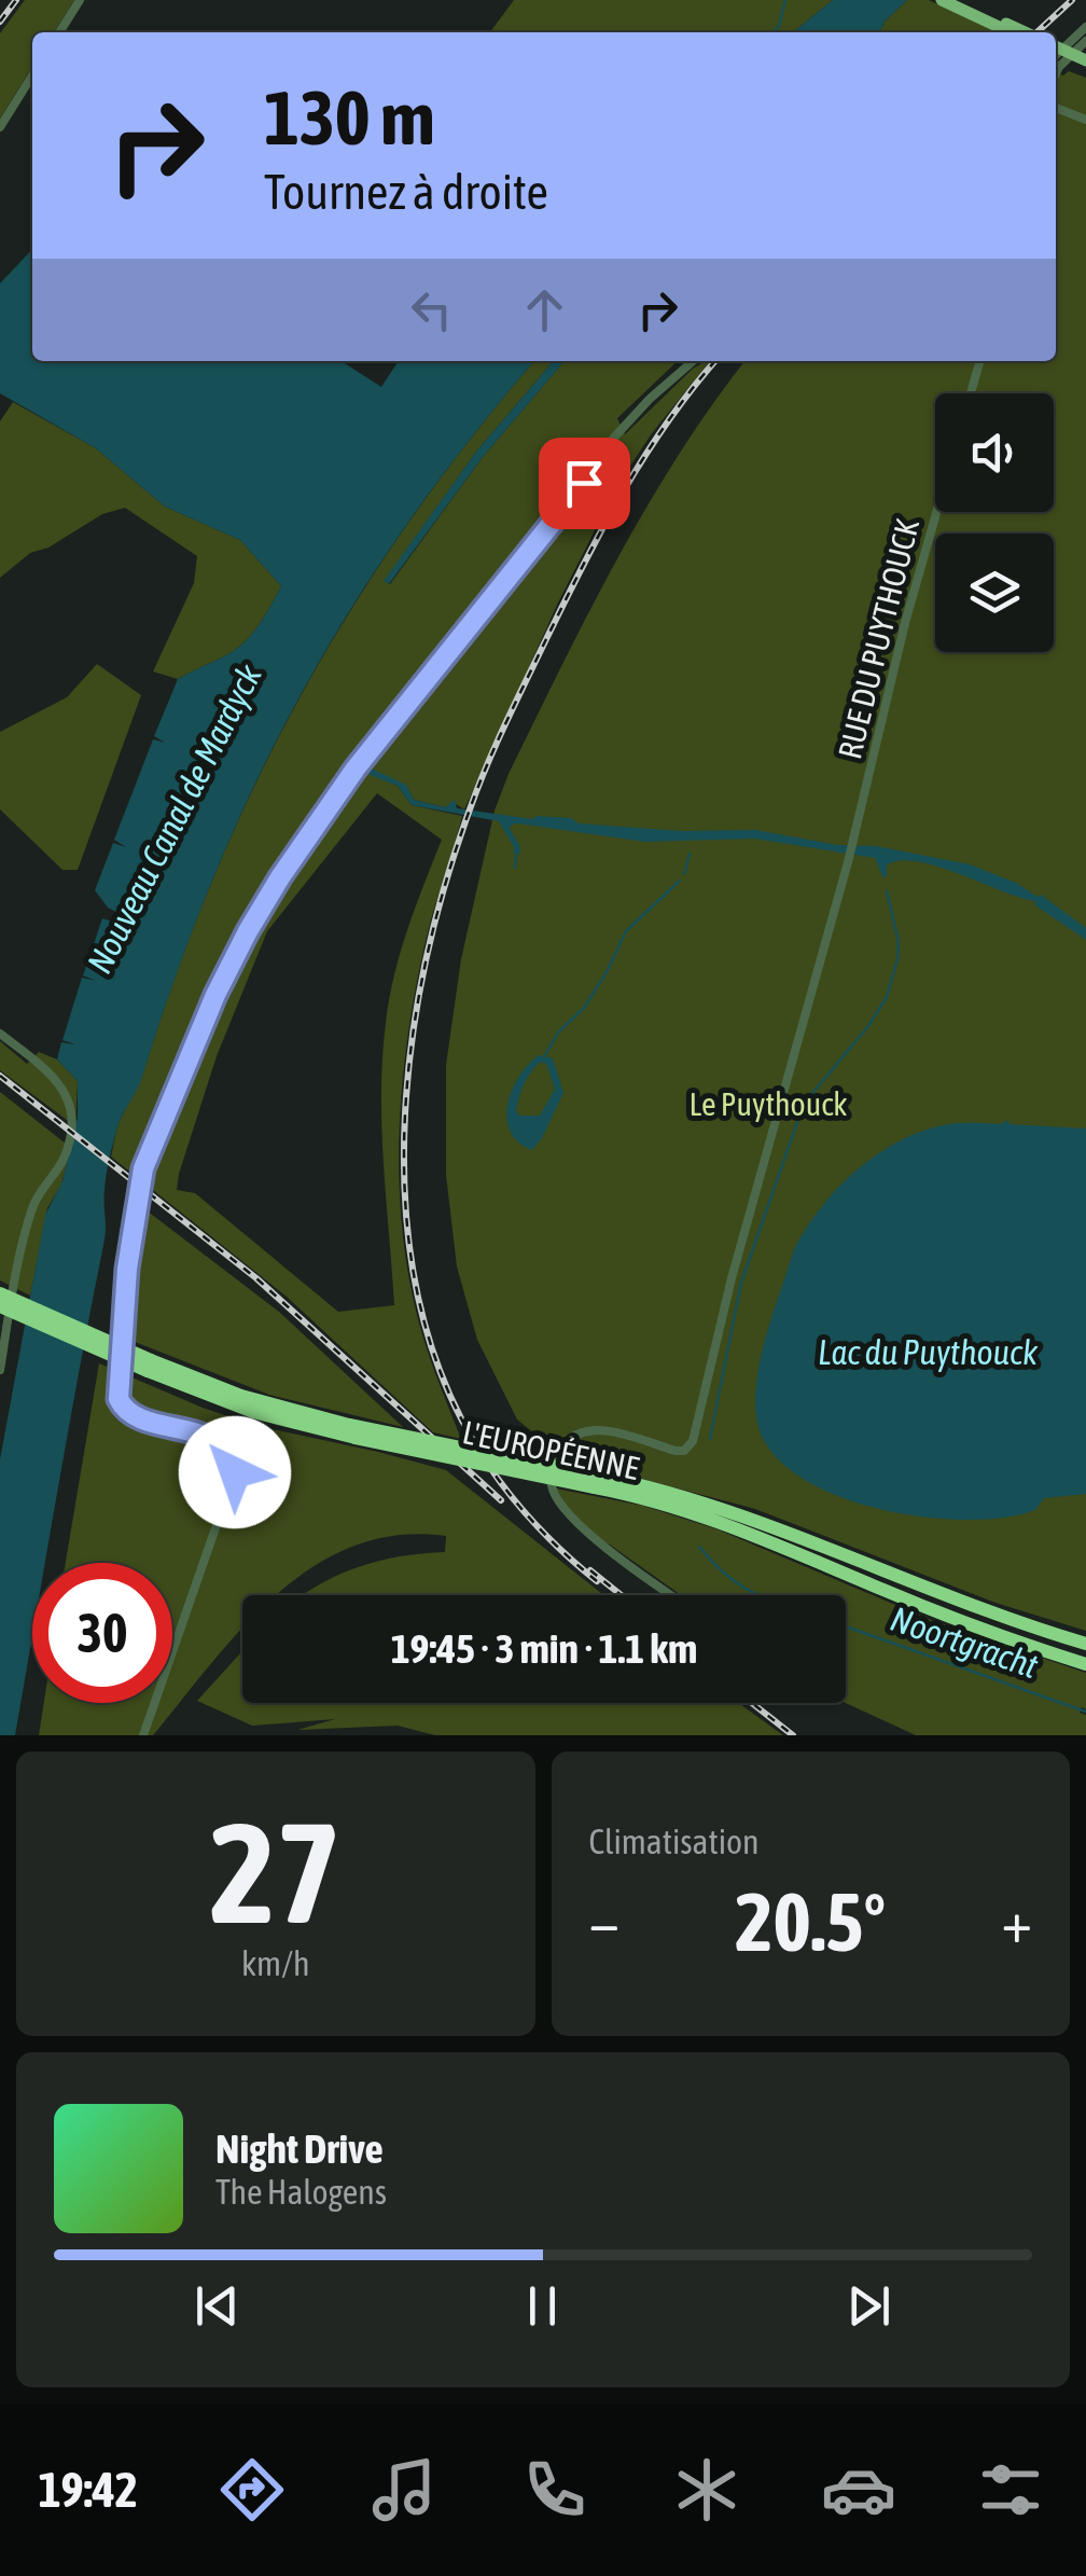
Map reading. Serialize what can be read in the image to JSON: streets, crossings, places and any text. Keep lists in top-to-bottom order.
{
  "streets": {
    "highway": ["L'EUROPÉENNE"],
    "street": ["RUE DU PUYTHOUCK"]
  },
  "water": ["Nouveau Canal de Mardyck", "Lac du Puythouck", "Noortgracht"],
  "parks": ["Le Puythouck"],
  "page": {
    "turn": ["130 m", "Tournez à droite"],
    "limit": "30",
    "trip": "19:45 · 3 min · 1.1 km",
    "tile": [
      ["27", "km/h"],
      "Climatisation"
    ],
    "heat": ["−", "20.5°", "+"],
    "song": ["Night Drive", "The Halogens"],
    "tabs": "19:42"
  }
}
